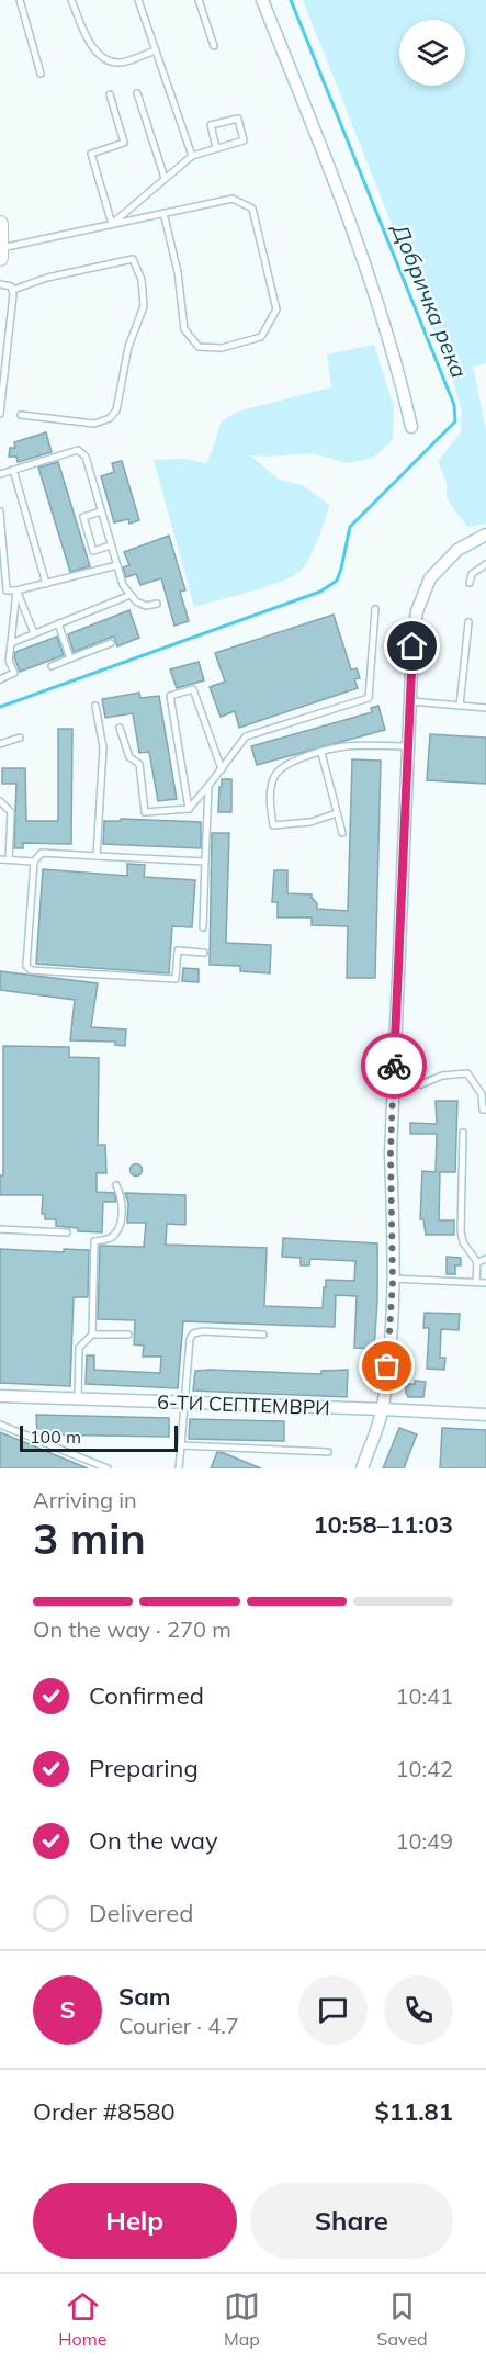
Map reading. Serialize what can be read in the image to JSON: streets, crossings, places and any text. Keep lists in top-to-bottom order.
{
  "streets": {
    "street": ["6-ТИ СЕПТЕМВРИ"]
  },
  "water": ["Добричка река"],
  "scale_bar": "100 m",
  "page": {
    "scale": "100 m",
    "heading": ["3 min", "Arriving in", "10:58–11:03"],
    "panel": [
      "Sam",
      "Courier · 4.7",
      "Order #8580",
      "$11.81"
    ],
    "bar": "On the way · 270 m",
    "list": [
      ["Confirmed", "10:41"],
      ["Preparing", "10:42"],
      ["On the way", "10:49"],
      "Delivered"
    ],
    "round": "S",
    "buttons": ["Help", "Share"],
    "tabs": ["Home", "Map", "Saved"]
  }
}
